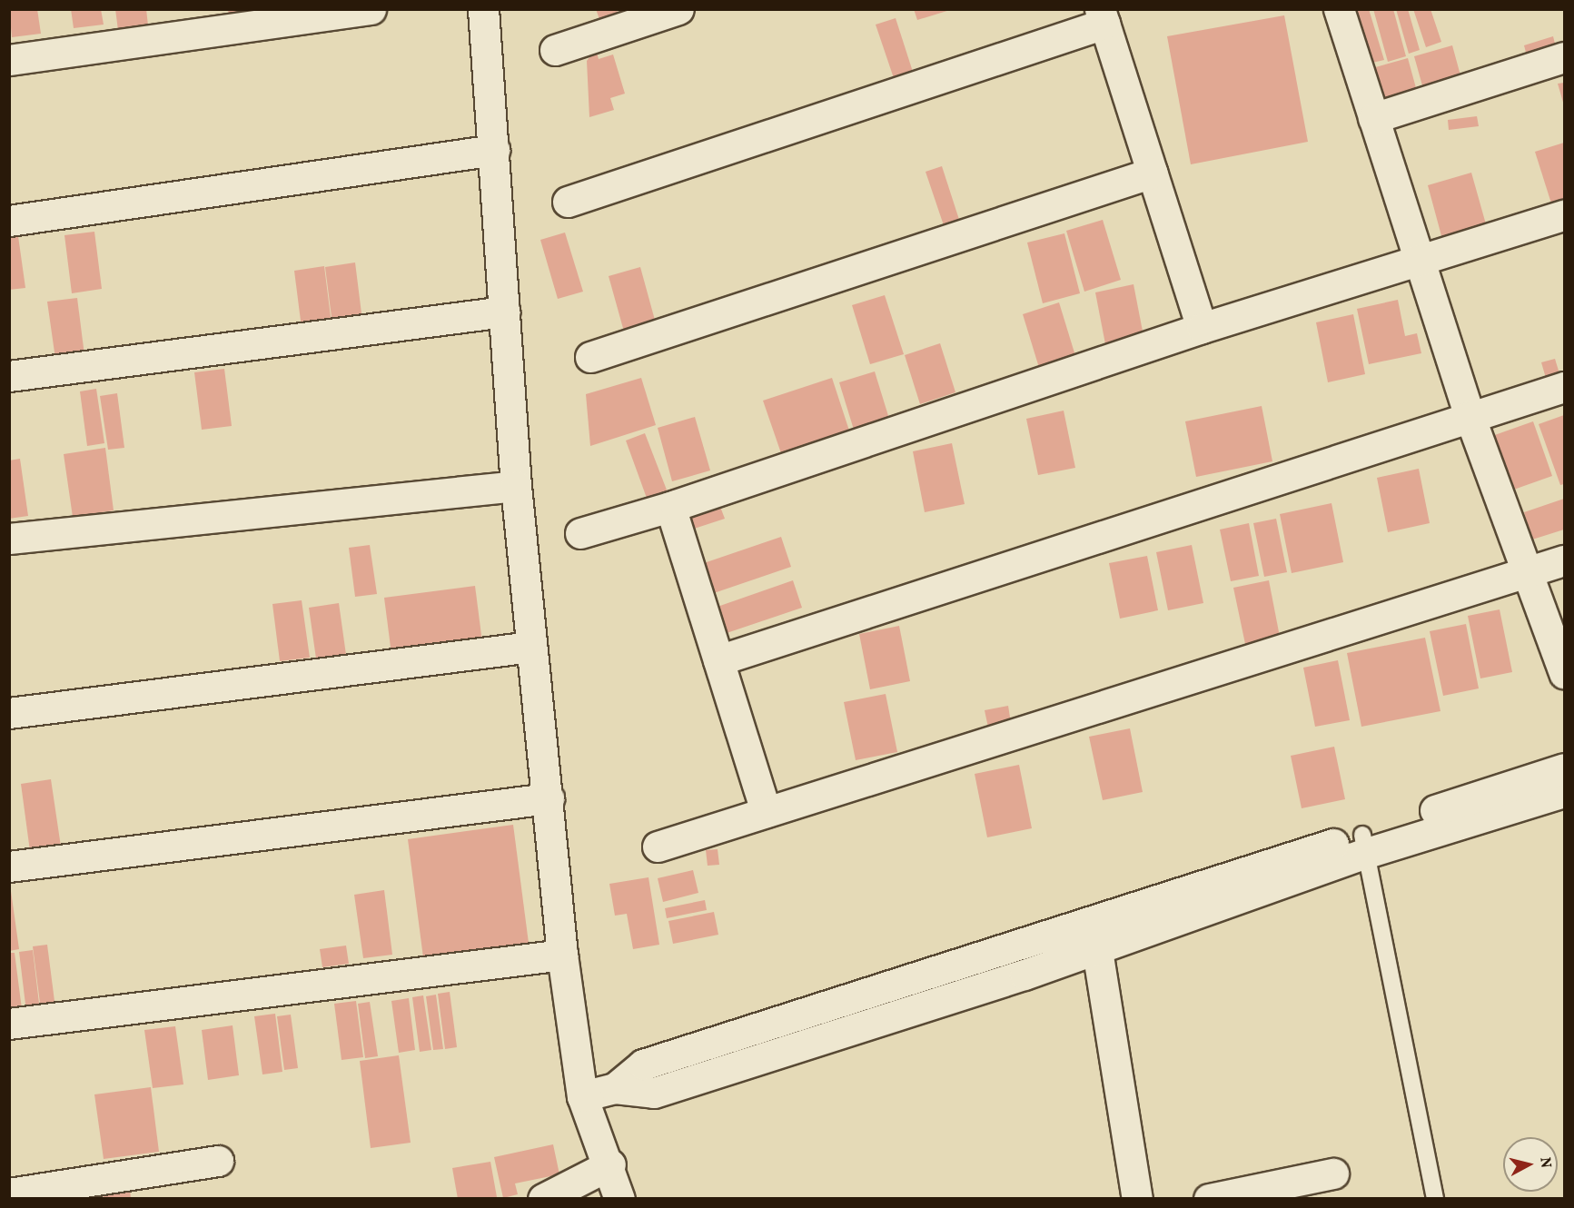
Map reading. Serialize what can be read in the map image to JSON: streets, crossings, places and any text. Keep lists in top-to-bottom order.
{
  "north": "right"
}
